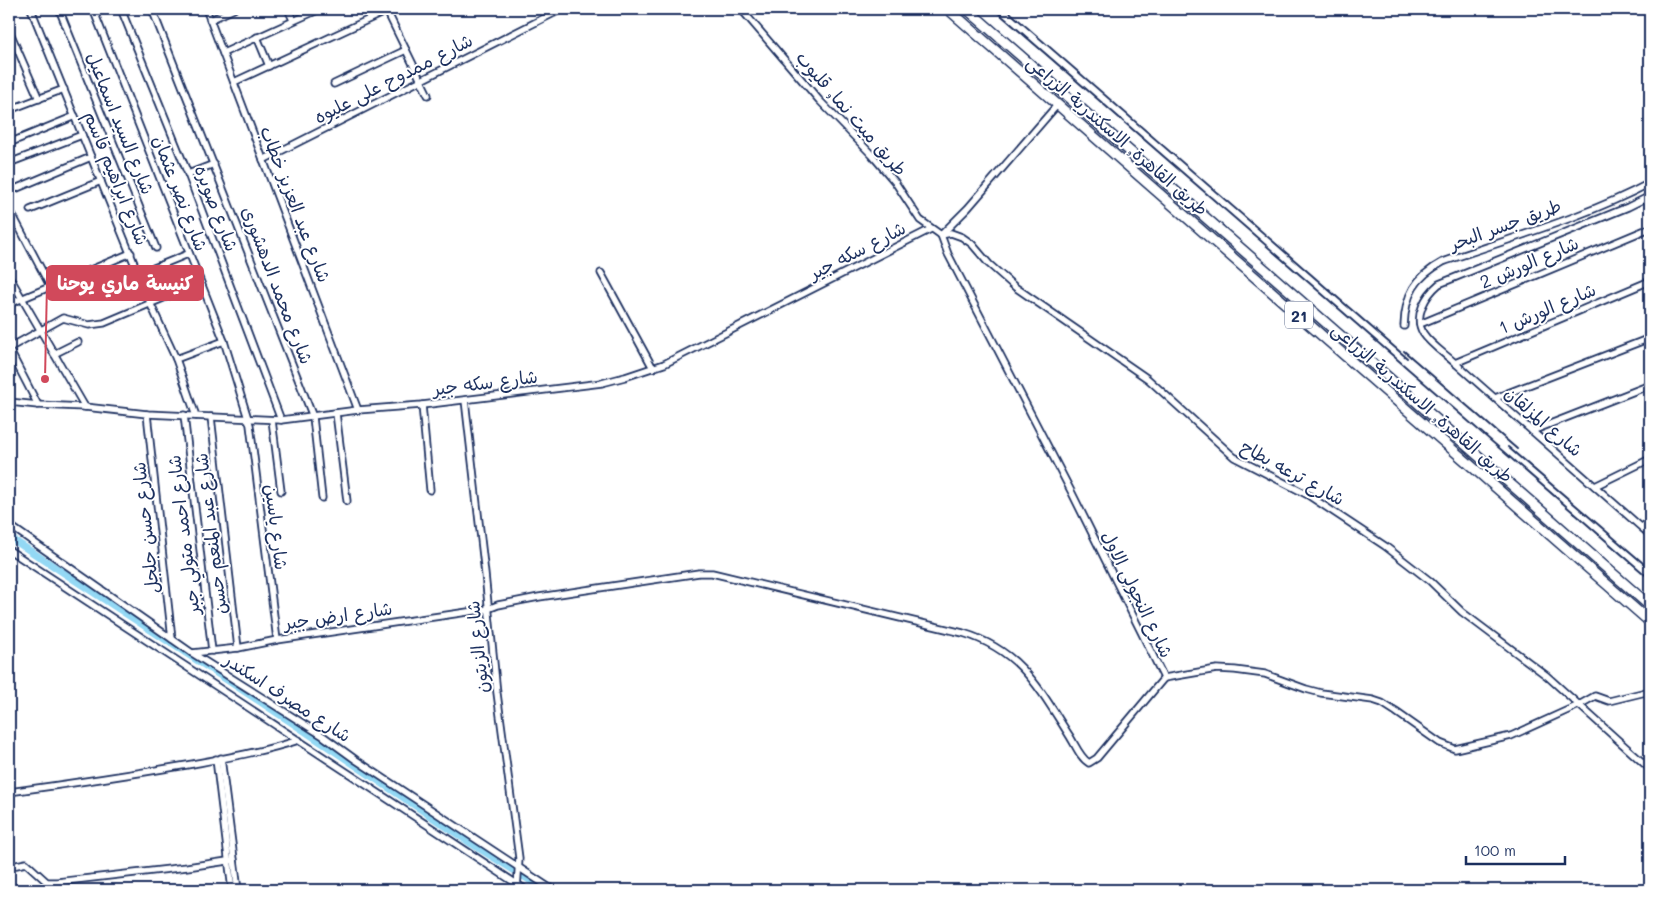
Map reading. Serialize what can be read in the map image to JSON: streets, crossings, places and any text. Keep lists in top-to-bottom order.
{
  "streets": {
    "highway": ["طريق القاهرة, الاسكندرية الزراعى", "21"],
    "street": [
      "شارع ممدوح على عليوه",
      "طريق ميت نما, قليوب",
      "شارع السيد اسماعيل",
      "شارع ابراهيم قاسم",
      "شارع نصر عثمان",
      "شارع عبد العزيز خطاب",
      "شارع صويره",
      "طريق جسر البحر",
      "شارع سكه جير",
      "شارع الورش 2",
      "شارع محمد الدهشورى",
      "شارع الورش 1",
      "شارع المزلقان",
      "شارع ترعه بطاح",
      "شارع ياسين",
      "شارع حسن جلجل",
      "شارع عبد المنعم حسن",
      "شارع احمد متولي جبر",
      "شارع النجولى الاول",
      "شارع ارض جبر",
      "شارع الزيتون",
      "شارع مصرف اسكندر"
    ]
  },
  "crossings": [
    ["شارع ممدوح على عليوه", "شارع عبد العزيز خطاب"],
    ["طريق ميت نما, قليوب", "شارع سكه جير"],
    ["طريق ميت نما, قليوب", "شارع ترعه بطاح"],
    ["طريق ميت نما, قليوب", "شارع النجولى الاول"],
    ["شارع ابراهيم قاسم", "شارع سكه جير"],
    ["شارع نصر عثمان", "شارع سكه جير"],
    ["شارع نصر عثمان", "شارع ياسين"],
    ["شارع عبد العزيز خطاب", "شارع سكه جير"],
    ["شارع صويره", "شارع سكه جير"],
    ["طريق جسر البحر", "شارع الورش 2"],
    ["طريق جسر البحر", "شارع المزلقان"],
    ["شارع سكه جير", "شارع محمد الدهشورى"],
    ["شارع سكه جير", "شارع ياسين"],
    ["شارع سكه جير", "شارع حسن جلجل"],
    ["شارع سكه جير", "شارع عبد المنعم حسن"],
    ["شارع سكه جير", "شارع احمد متولي جبر"],
    ["شارع سكه جير", "شارع الزيتون"],
    ["شارع الورش 2", "شارع المزلقان"],
    ["شارع الورش 1", "شارع المزلقان"],
    ["شارع ترعه بطاح", "شارع النجولى الاول"],
    ["شارع ياسين", "شارع ارض جبر"],
    ["شارع حسن جلجل", "شارع مصرف اسكندر"],
    ["شارع عبد المنعم حسن", "شارع ارض جبر"],
    ["شارع احمد متولي جبر", "شارع ارض جبر"],
    ["شارع النجولى الاول", "شارع ارض جبر"],
    ["شارع ارض جبر", "شارع الزيتون"],
    ["شارع ارض جبر", "شارع مصرف اسكندر"],
    ["شارع الزيتون", "شارع مصرف اسكندر"]
  ],
  "places": ["كنيسة ماري يوحنا"],
  "scale_bar": "100 m"
}
